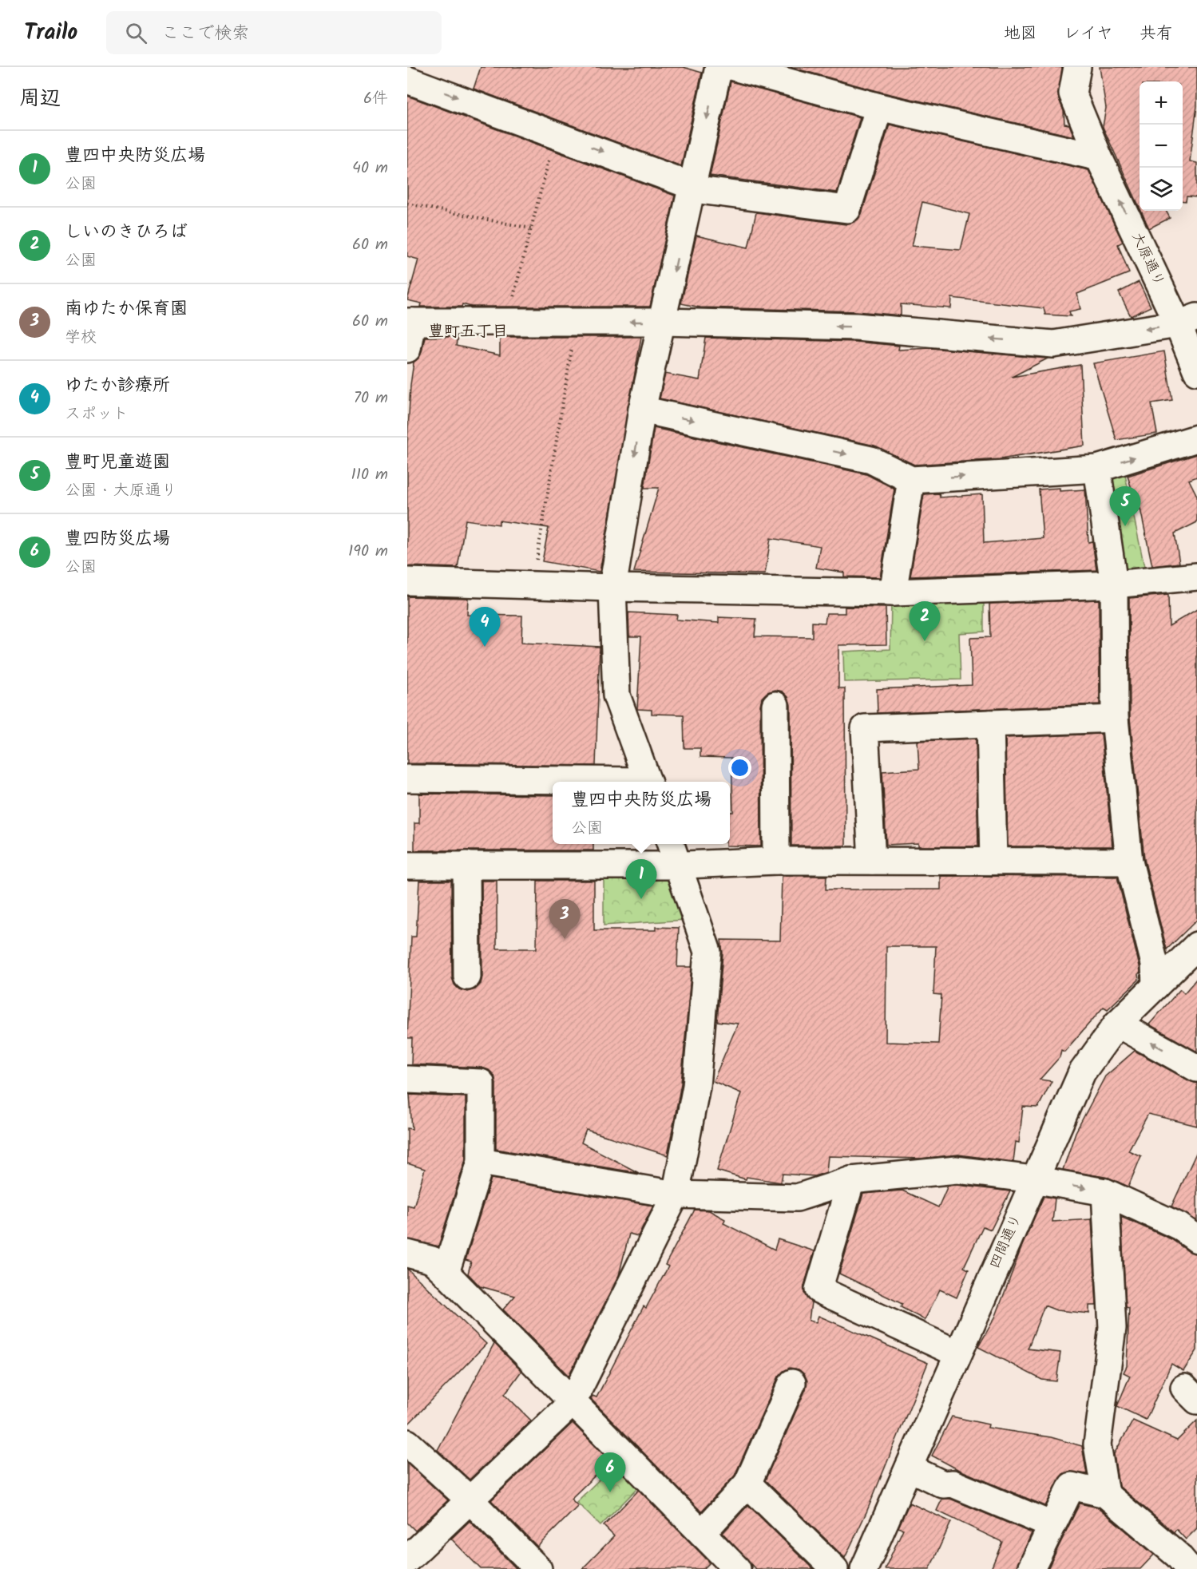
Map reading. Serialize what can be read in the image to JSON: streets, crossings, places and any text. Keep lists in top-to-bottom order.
{
  "streets": {
    "street": ["大原通り", "四間通り"]
  },
  "one_way": ["大原通り"],
  "districts": ["豊町五丁目"],
  "page": {
    "header": "Trailo",
    "search": "ここで検索",
    "nav": ["地図", "レイヤ", "共有"],
    "heading": ["周辺", "6件"],
    "map_buttons": ["+", "−"],
    "list": [
      {
        "mark": "1",
        "name": "豊四中央防災広場",
        "note": "公園",
        "value": "40 m"
      },
      {
        "mark": "2",
        "name": "しいのきひろば",
        "note": "公園",
        "value": "60 m"
      },
      {
        "mark": "3",
        "name": "南ゆたか保育園",
        "note": "学校",
        "value": "60 m"
      },
      {
        "mark": "4",
        "name": "ゆたか診療所",
        "note": "スポット",
        "value": "70 m"
      },
      {
        "mark": "5",
        "name": "豊町児童遊園",
        "note": "公園 · 大原通り",
        "value": "110 m"
      },
      {
        "mark": "6",
        "name": "豊四防災広場",
        "note": "公園",
        "value": "190 m"
      }
    ],
    "pins": [
      "5",
      "2",
      "4",
      "1",
      "3",
      "6"
    ],
    "popup": ["豊四中央防災広場", "公園"]
  }
}
